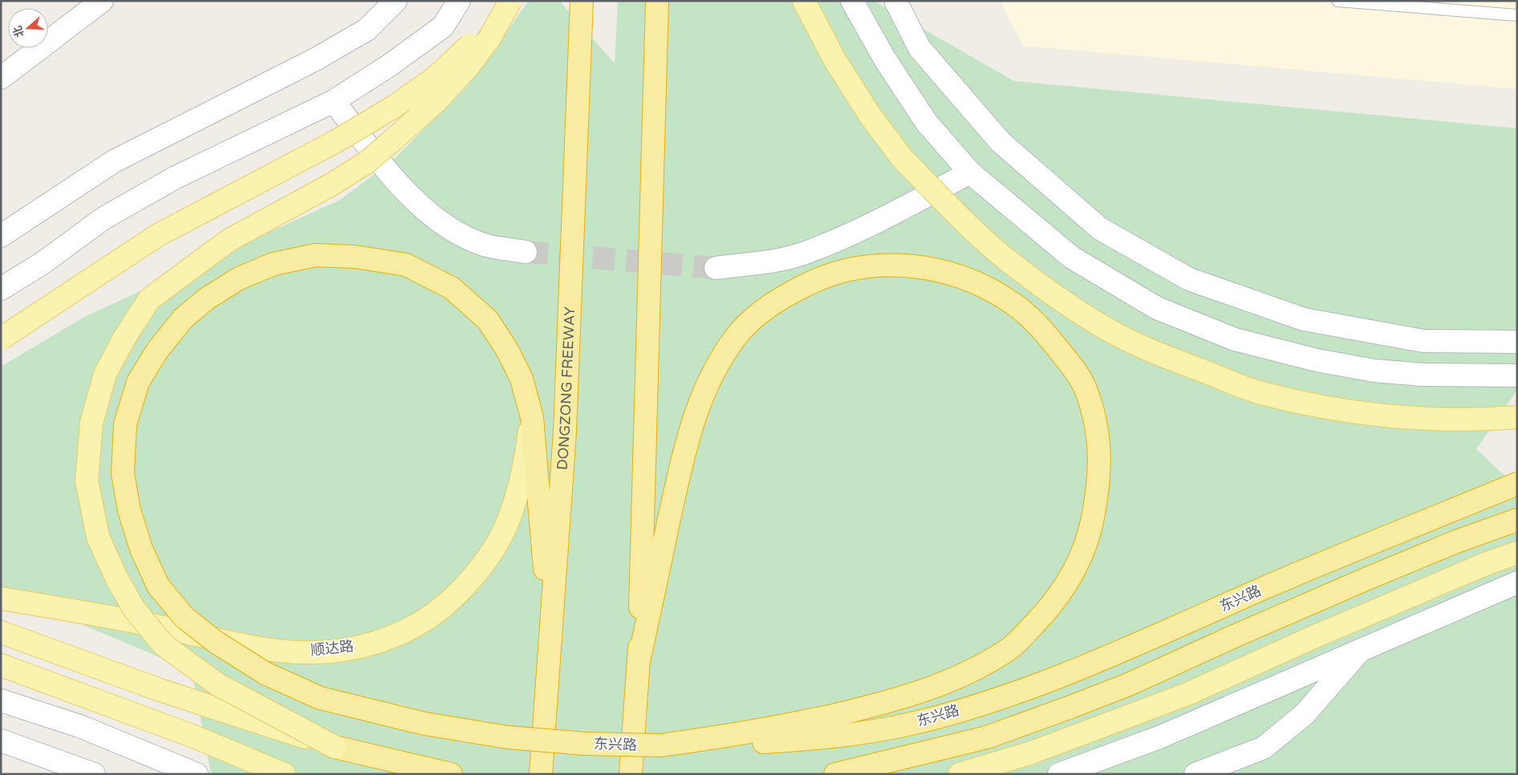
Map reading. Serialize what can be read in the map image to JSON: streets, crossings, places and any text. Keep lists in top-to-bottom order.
{
  "streets": {
    "highway": ["DONGZONG FREEWAY", "东兴路"],
    "main road": ["顺达路"]
  },
  "crossings": [
    ["DONGZONG FREEWAY", "东兴路"],
    ["东兴路", "顺达路"]
  ],
  "north": "left"
}
